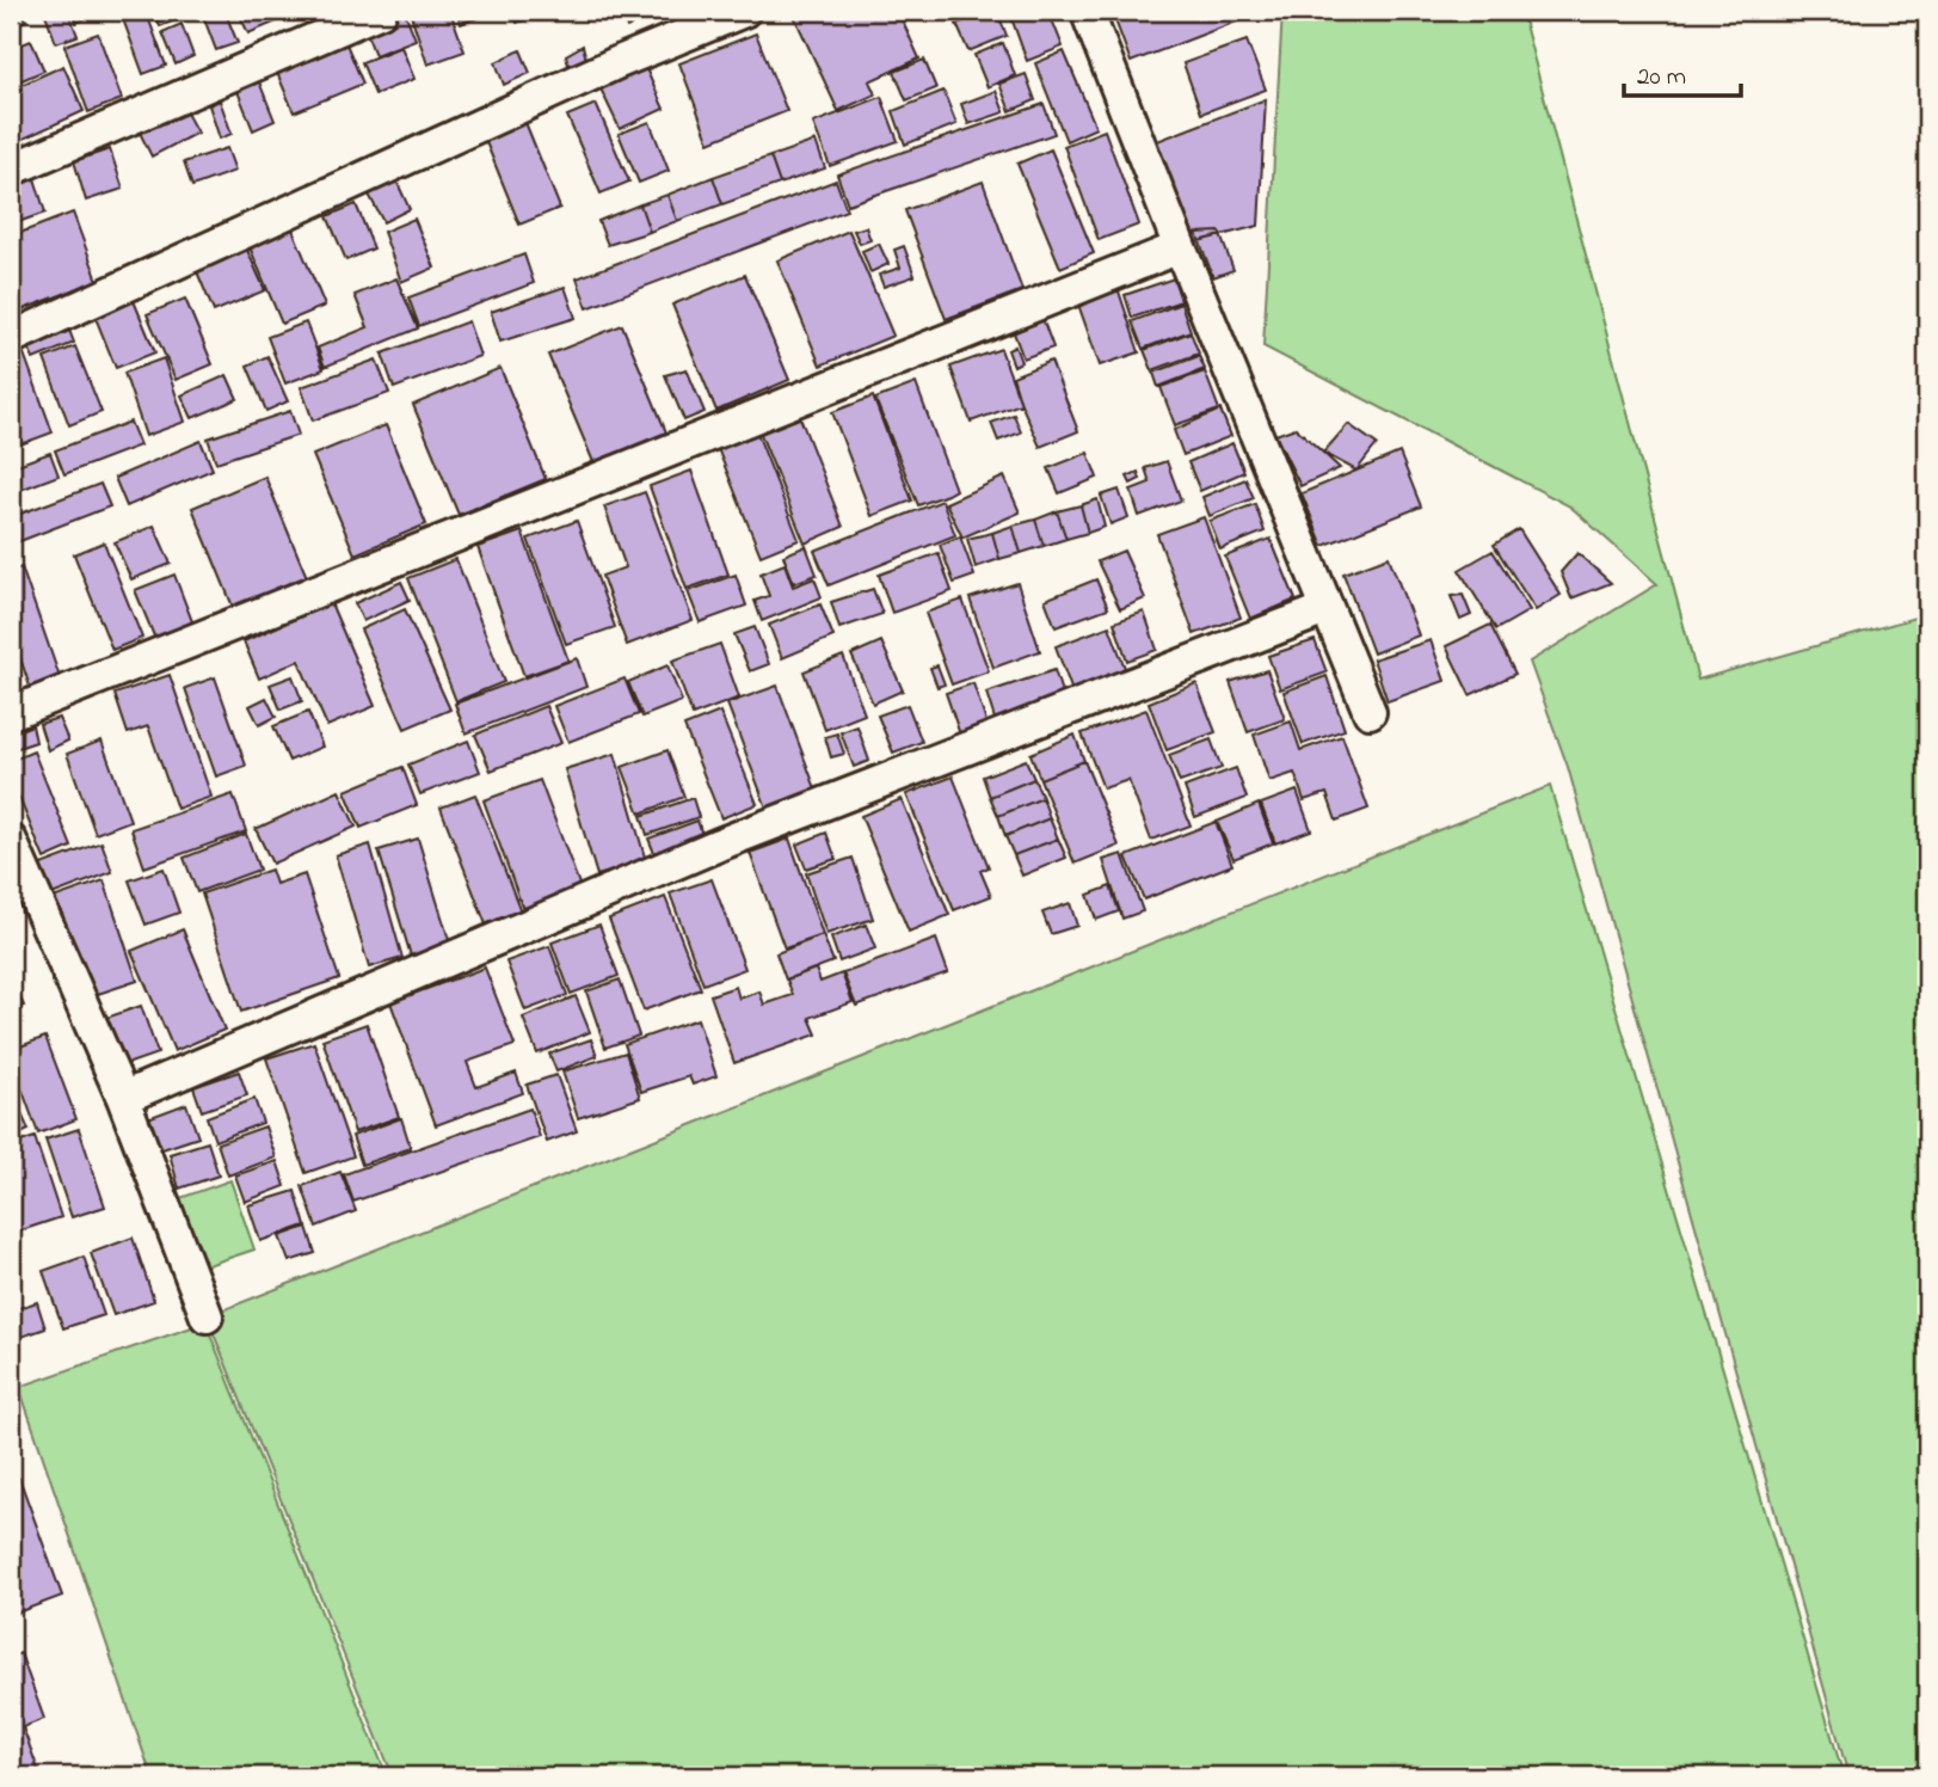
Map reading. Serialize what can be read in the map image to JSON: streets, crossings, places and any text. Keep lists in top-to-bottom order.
{
  "scale_bar": "20 m"
}
